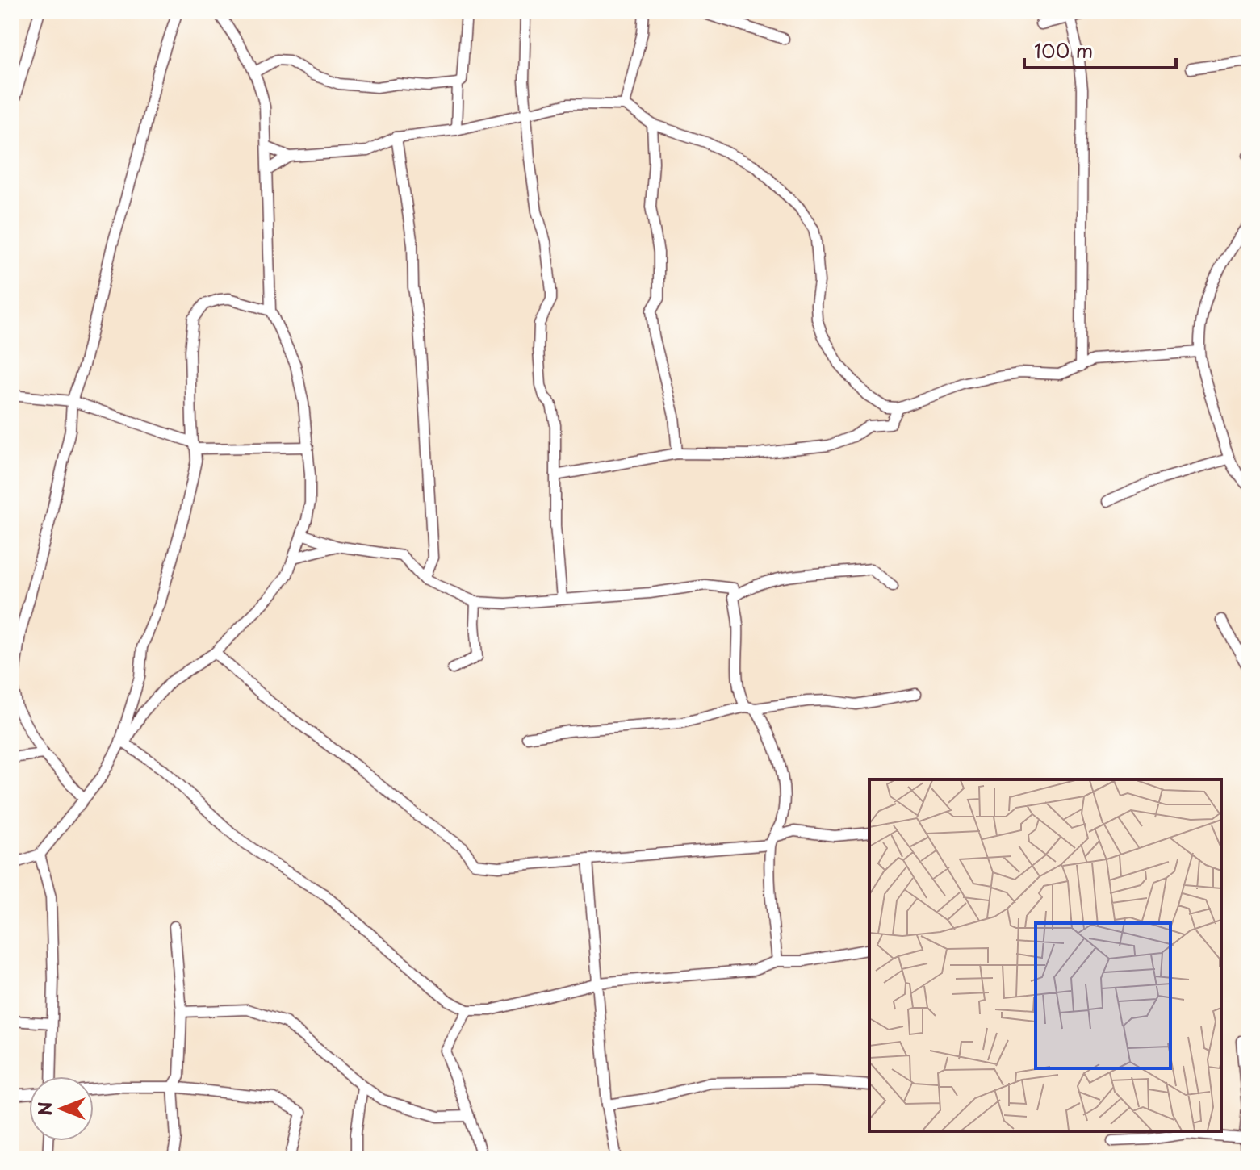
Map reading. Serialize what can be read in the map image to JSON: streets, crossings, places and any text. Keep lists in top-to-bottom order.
{
  "scale_bar": "100 m",
  "north": "left"
}
